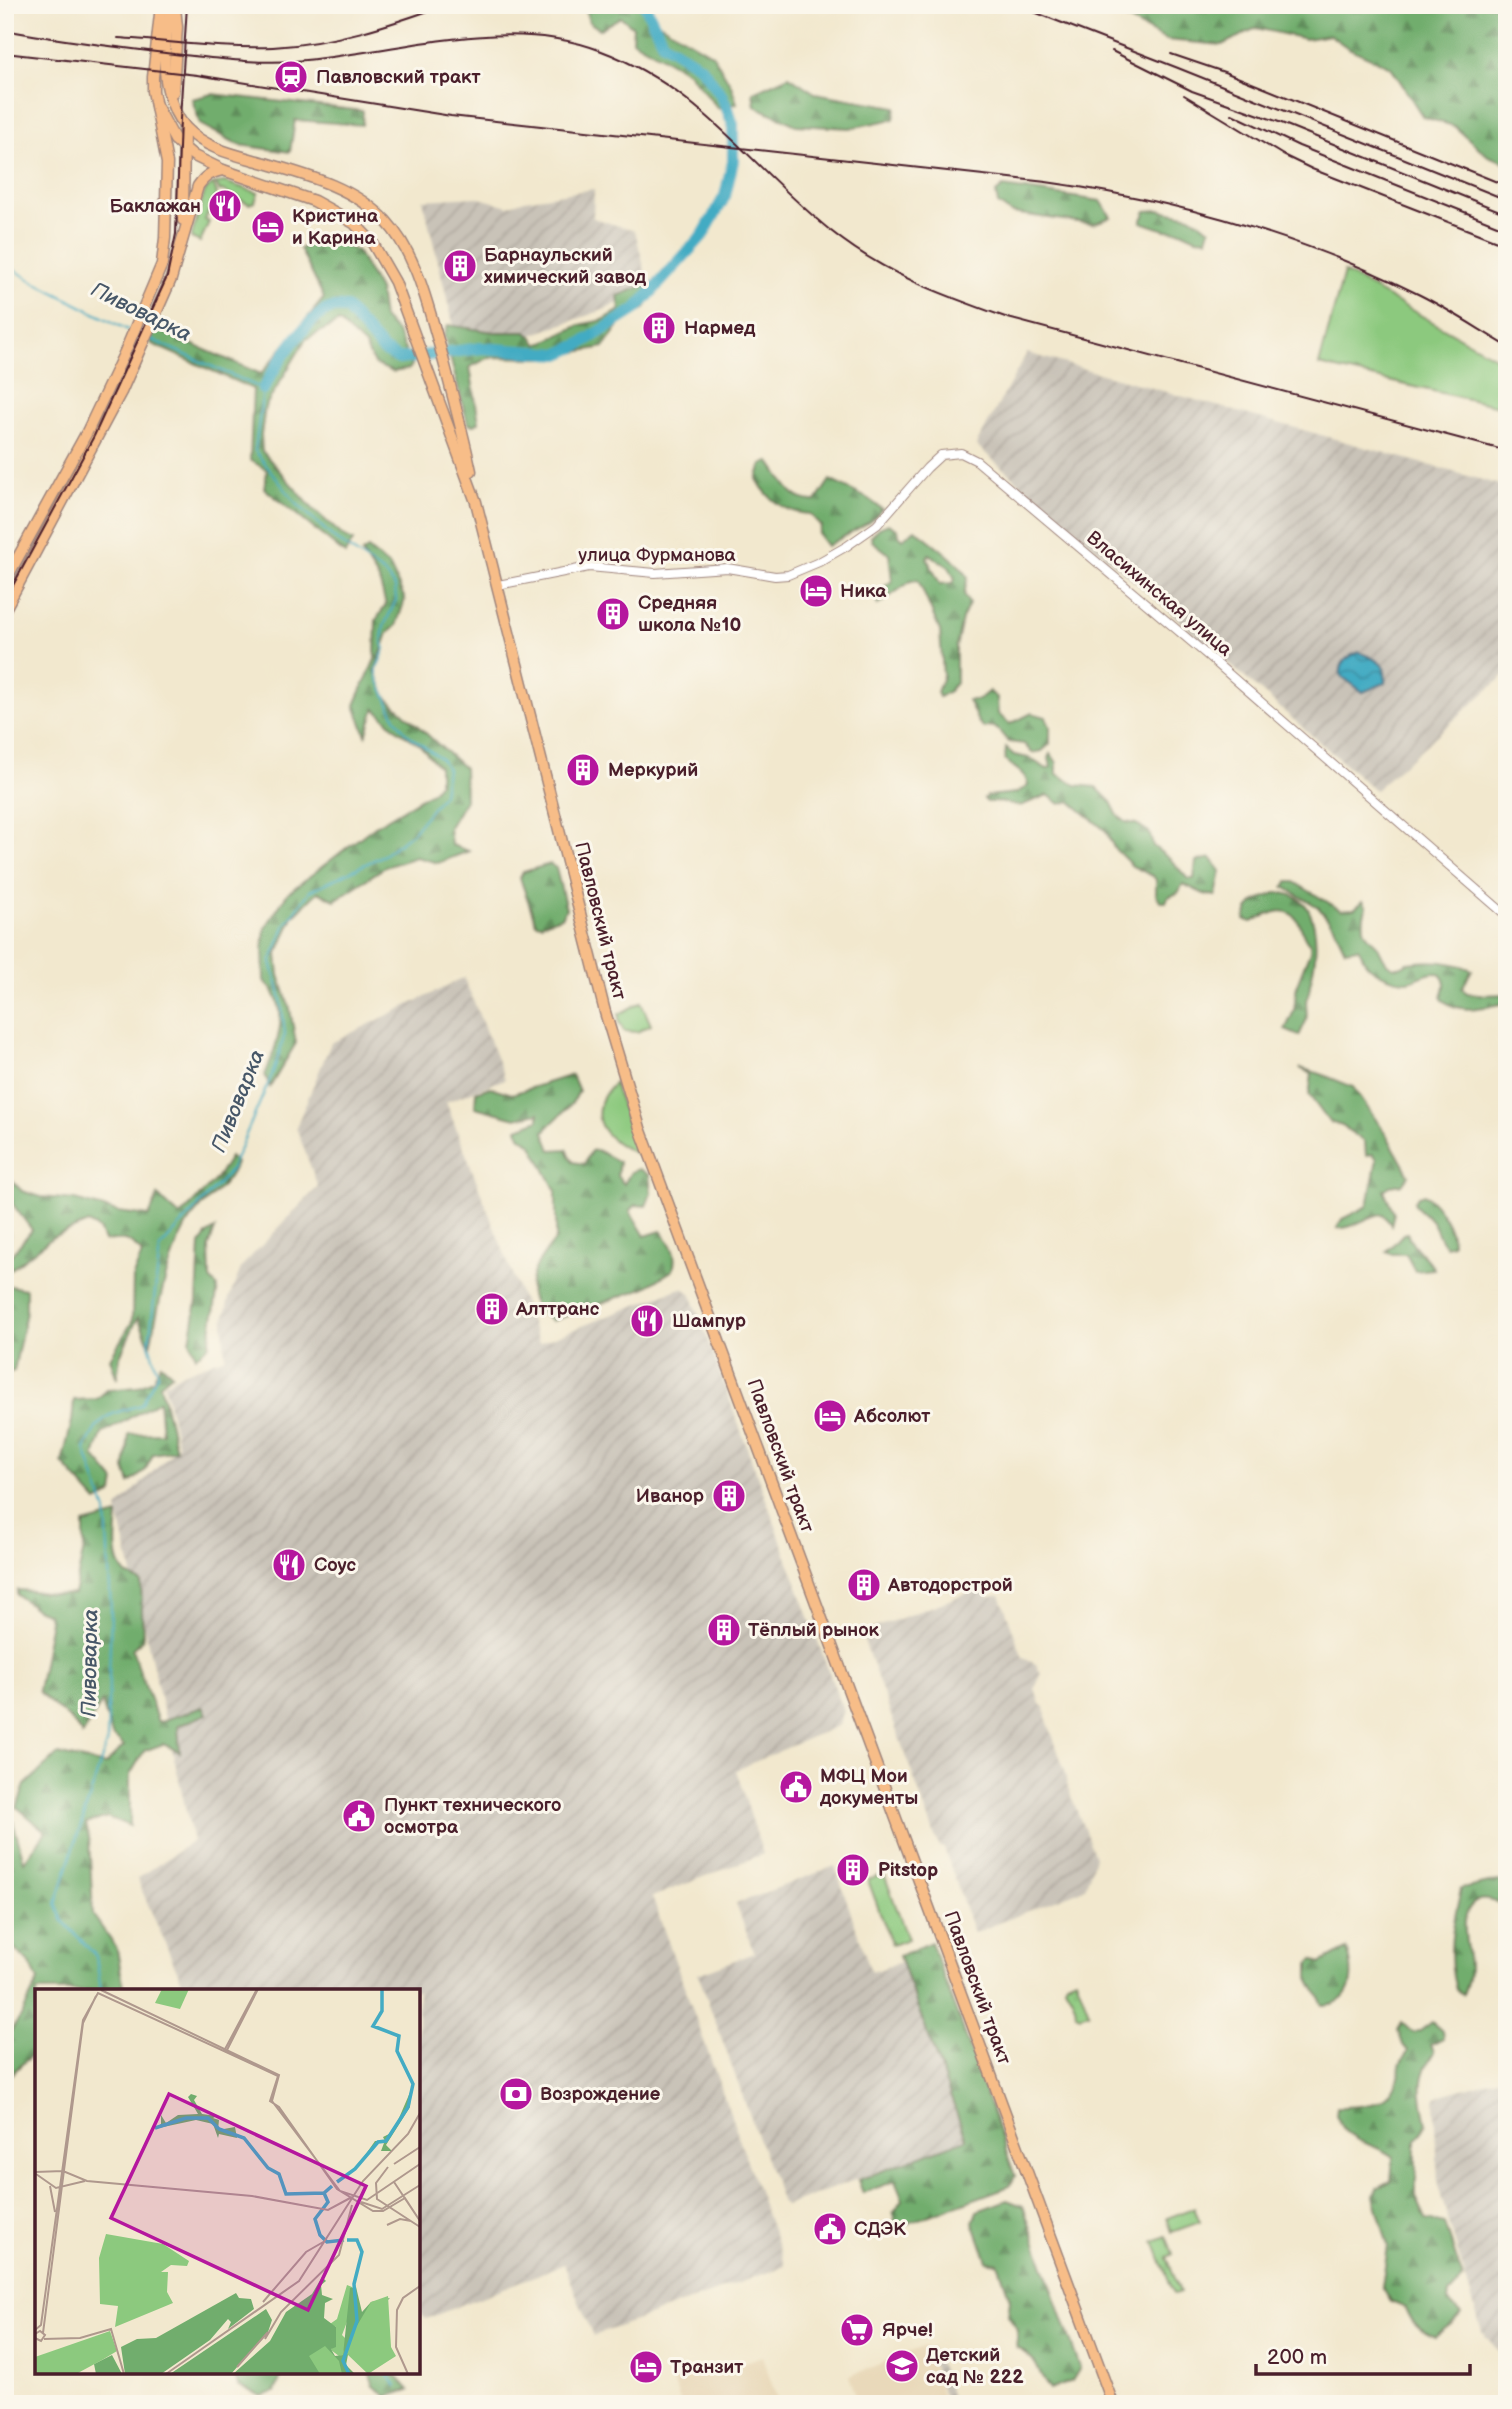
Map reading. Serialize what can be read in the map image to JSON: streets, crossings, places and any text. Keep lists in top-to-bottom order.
{
  "streets": {
    "main road": ["Павловский тракт"],
    "street": ["улица Фурманова", "Власихинская улица"]
  },
  "crossings": [
    ["улица Фурманова", "Власихинская улица"],
    ["улица Фурманова", "Павловский тракт"]
  ],
  "water": ["Пивоварка"],
  "places": {
    "station": ["Павловский тракт"],
    "restaurant": ["Баклажан", "Шампур", "Соус"],
    "hotel": [
      "Кристина и Карина",
      "Ника",
      "Абсолют",
      "Транзит"
    ],
    "building": [
      "Барнаульский химический завод",
      "Нармед",
      "Средняя школа №10",
      "Меркурий",
      "Алттранс",
      "Иванор",
      "Автодорстрой",
      "Тёплый рынок",
      "Pitstop"
    ],
    "public building": ["МФЦ Мои документы", "Пункт технического осмотра", "СДЭК"],
    "bank": ["Возрождение"],
    "supermarket": ["Ярче!"],
    "school or university": ["Детский сад № 222"]
  },
  "scale_bar": "200 m"
}
